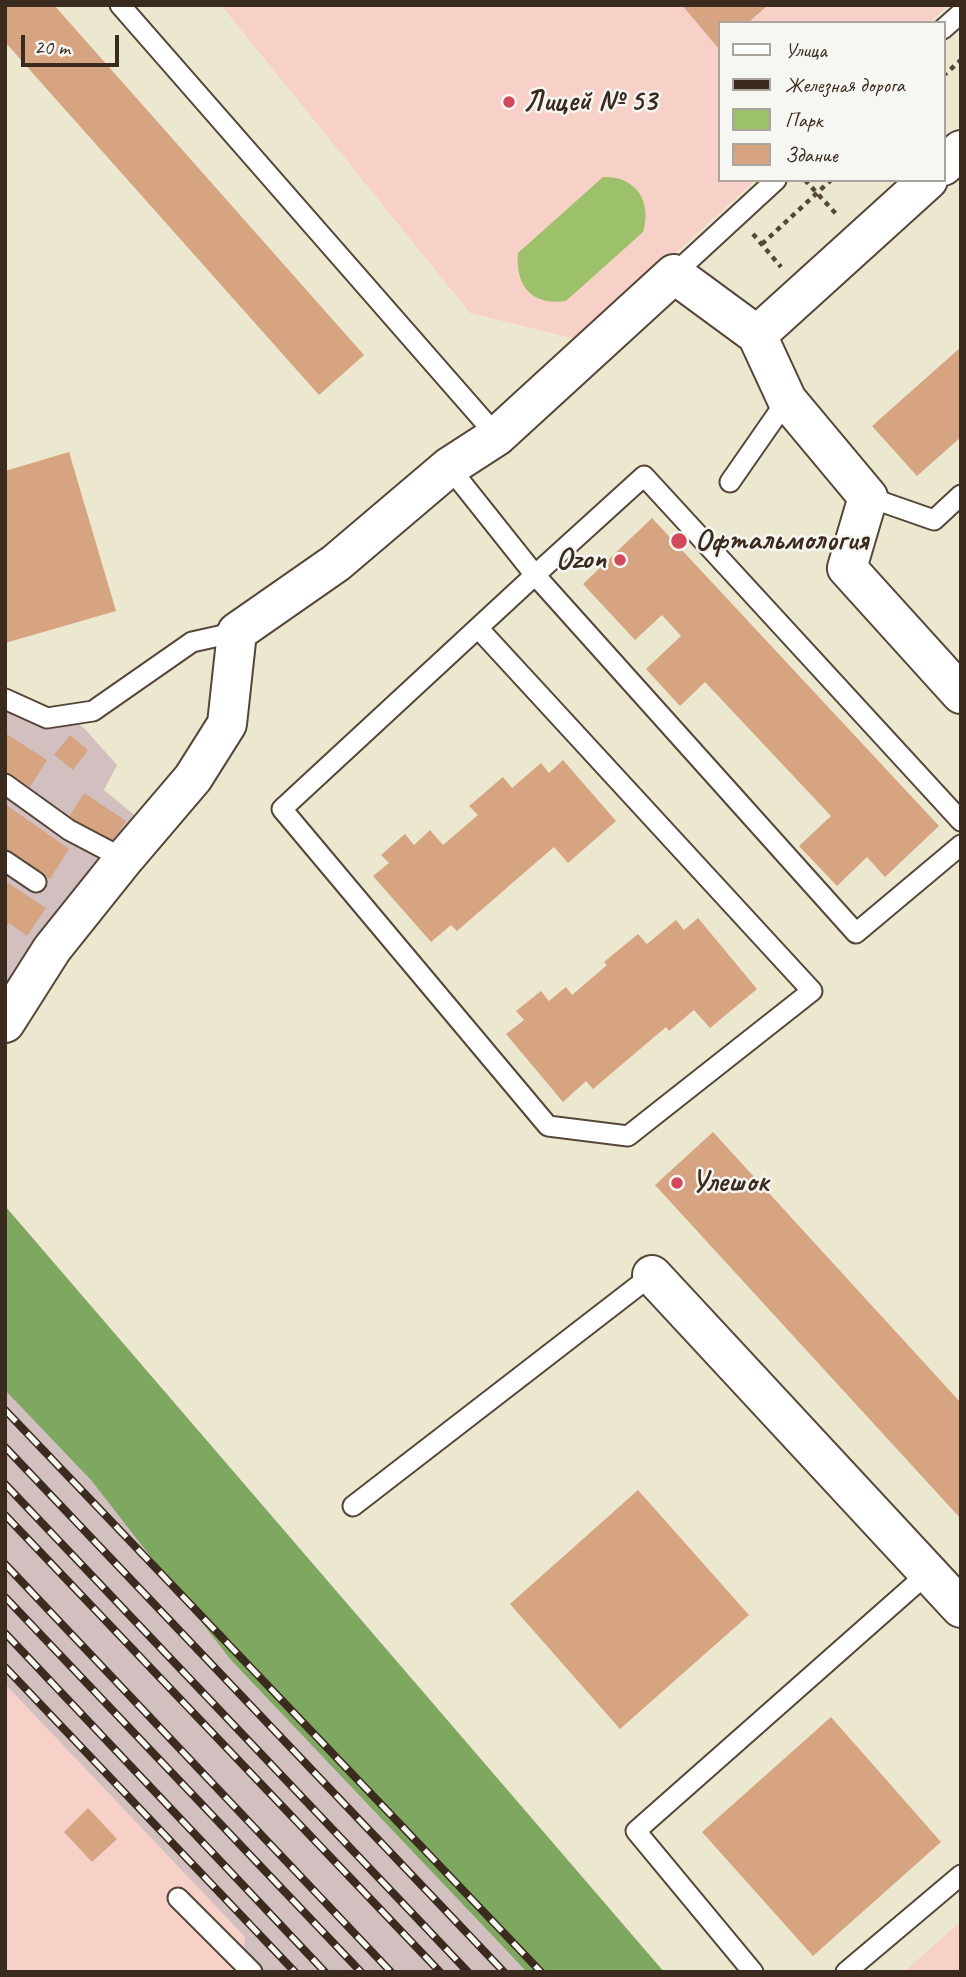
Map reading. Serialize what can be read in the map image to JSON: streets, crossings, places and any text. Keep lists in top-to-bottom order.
{
  "places": [
    "Лицей № 53",
    "Офтальмология",
    "Ozon",
    "Улешок"
  ],
  "legend": [
    "Улица",
    "Железная дорога",
    "Парк",
    "Здание"
  ],
  "scale_bar": "20 m"
}
